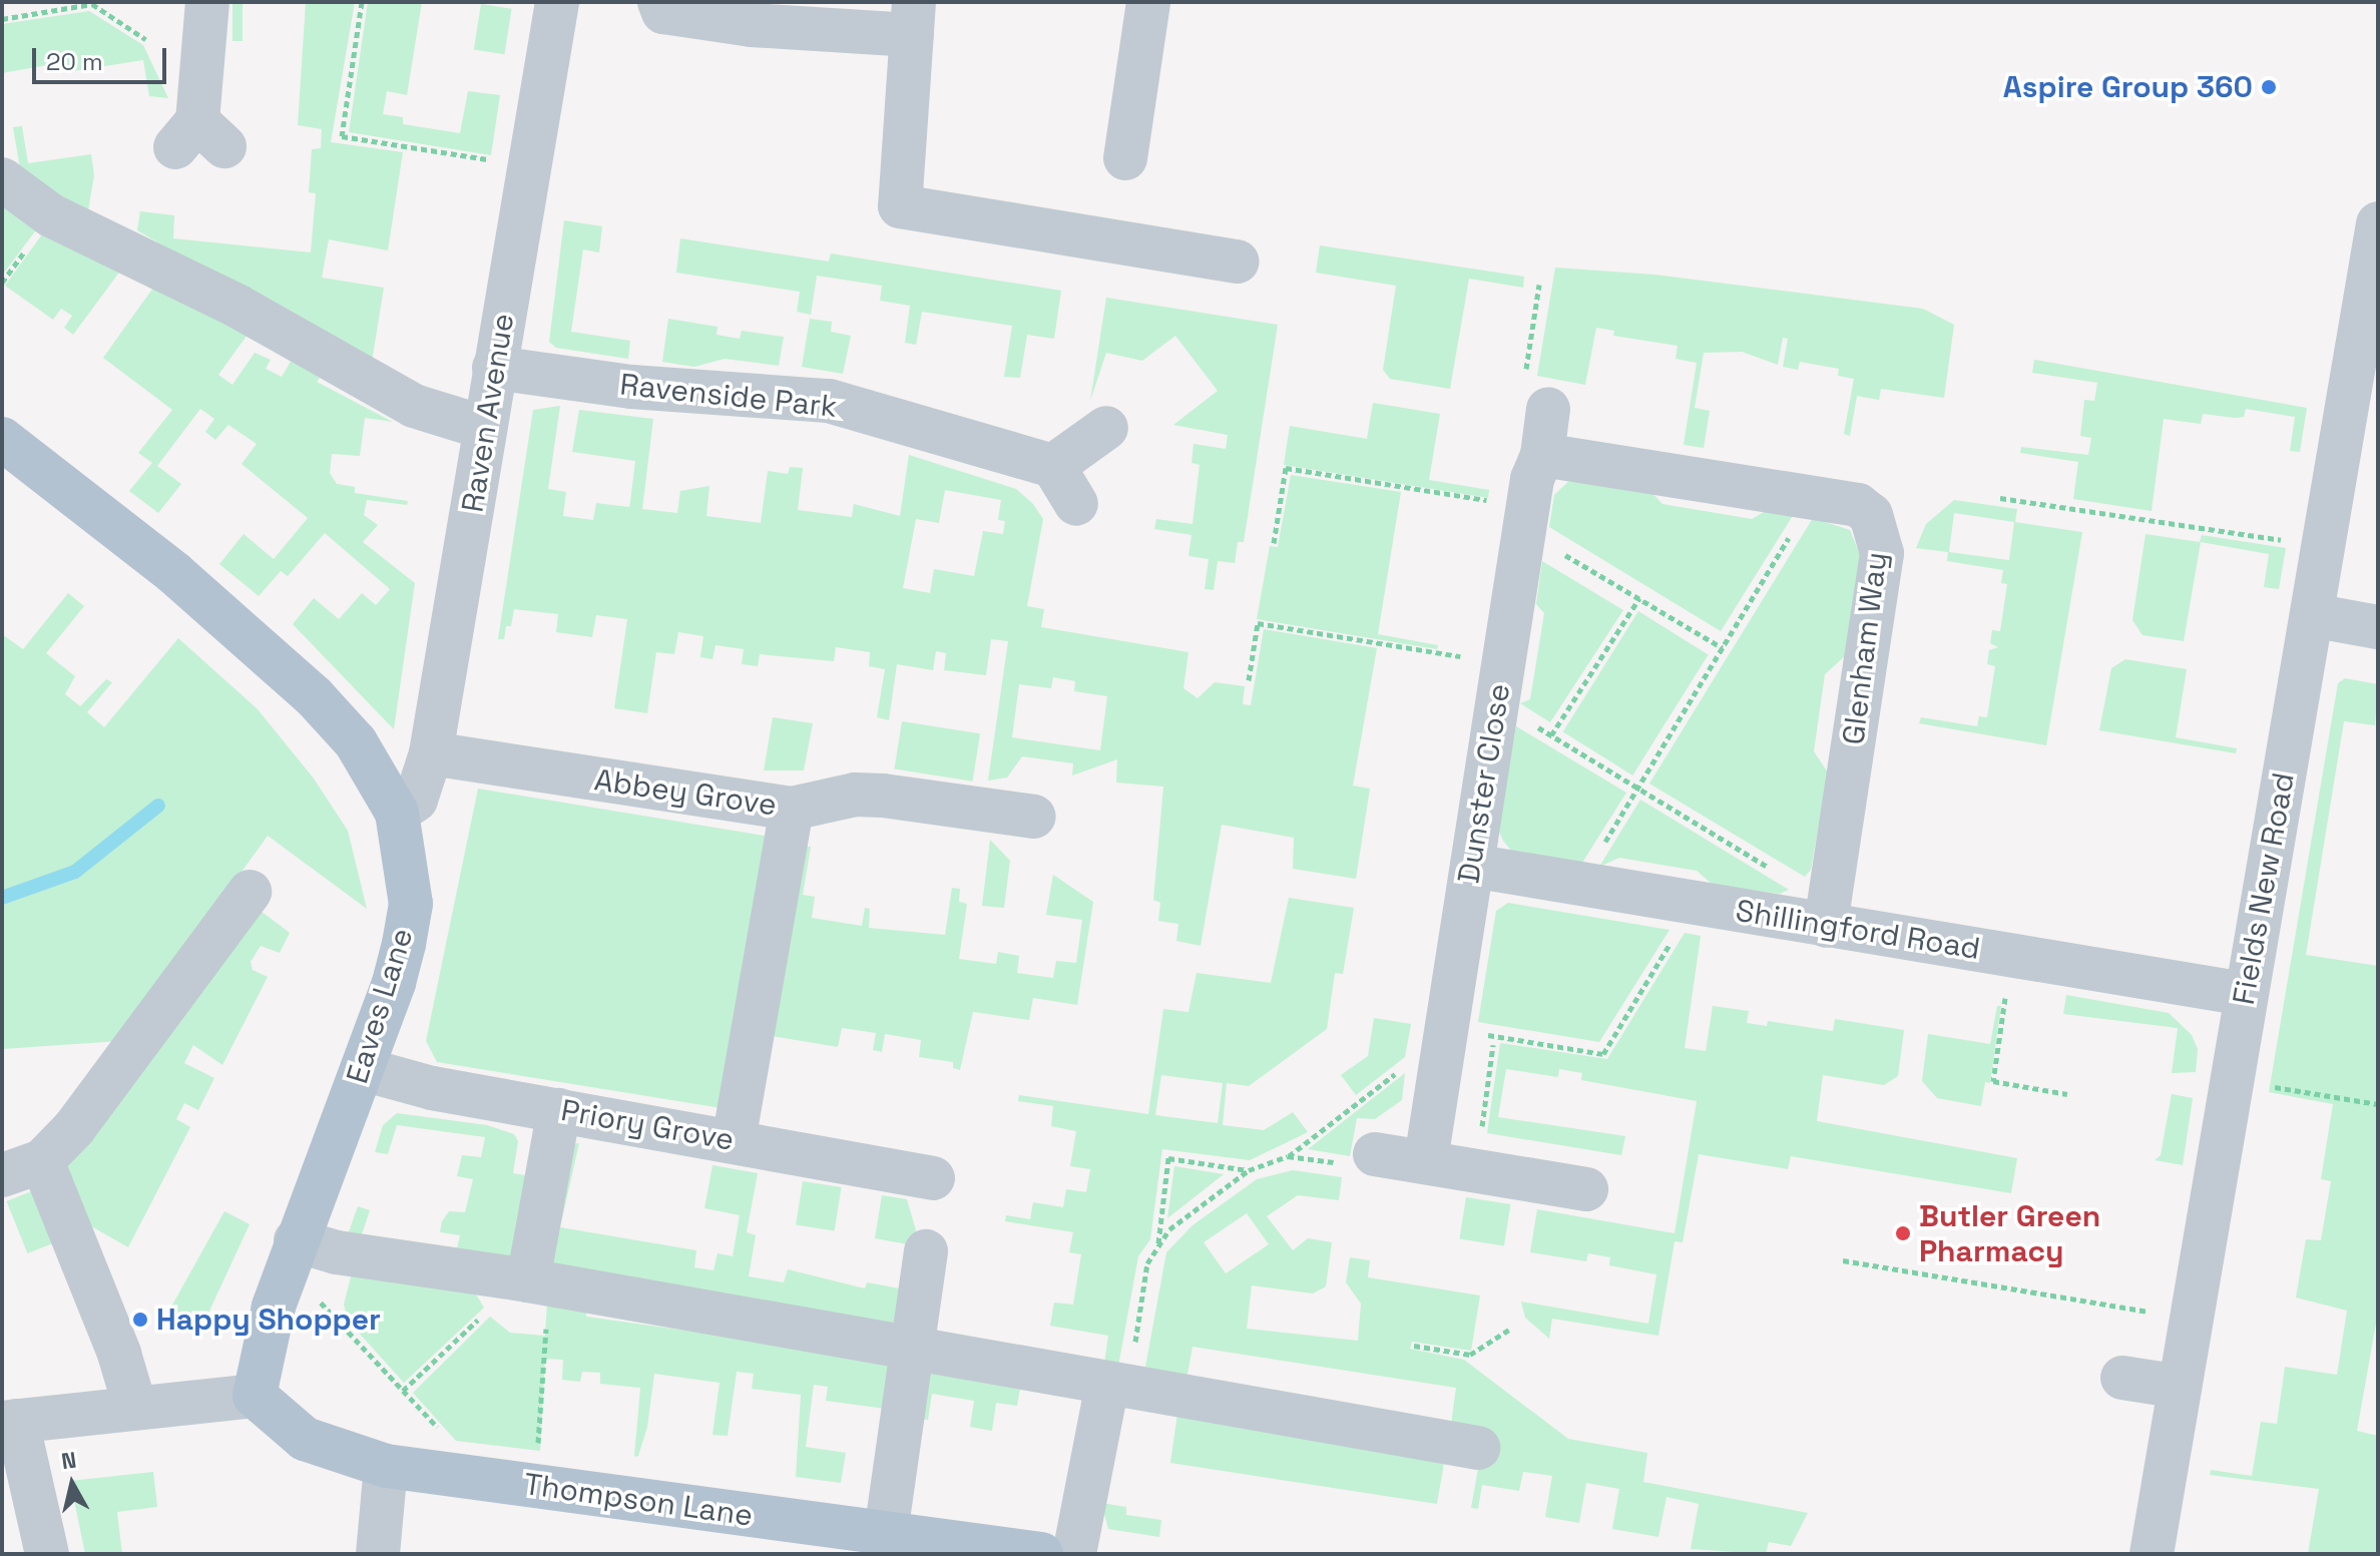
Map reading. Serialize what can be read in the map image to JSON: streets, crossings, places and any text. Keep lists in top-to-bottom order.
{
  "streets": {
    "main road": ["Eaves Lane", "Thompson Lane"],
    "street": [
      "Ravenside Park",
      "Raven Avenue",
      "Glenham Way",
      "Dunster Close",
      "Abbey Grove",
      "Fields New Road",
      "Shillingford Road",
      "Priory Grove"
    ]
  },
  "crossings": [
    ["Ravenside Park", "Raven Avenue"],
    ["Raven Avenue", "Abbey Grove"],
    ["Raven Avenue", "Eaves Lane"],
    ["Glenham Way", "Dunster Close"],
    ["Glenham Way", "Shillingford Road"],
    ["Dunster Close", "Shillingford Road"],
    ["Fields New Road", "Shillingford Road"],
    ["Eaves Lane", "Priory Grove"],
    ["Eaves Lane", "Thompson Lane"]
  ],
  "places": ["Aspire Group 360", "Butler Green Pharmacy", "Happy Shopper"],
  "scale_bar": "20 m",
  "north": "top"
}
